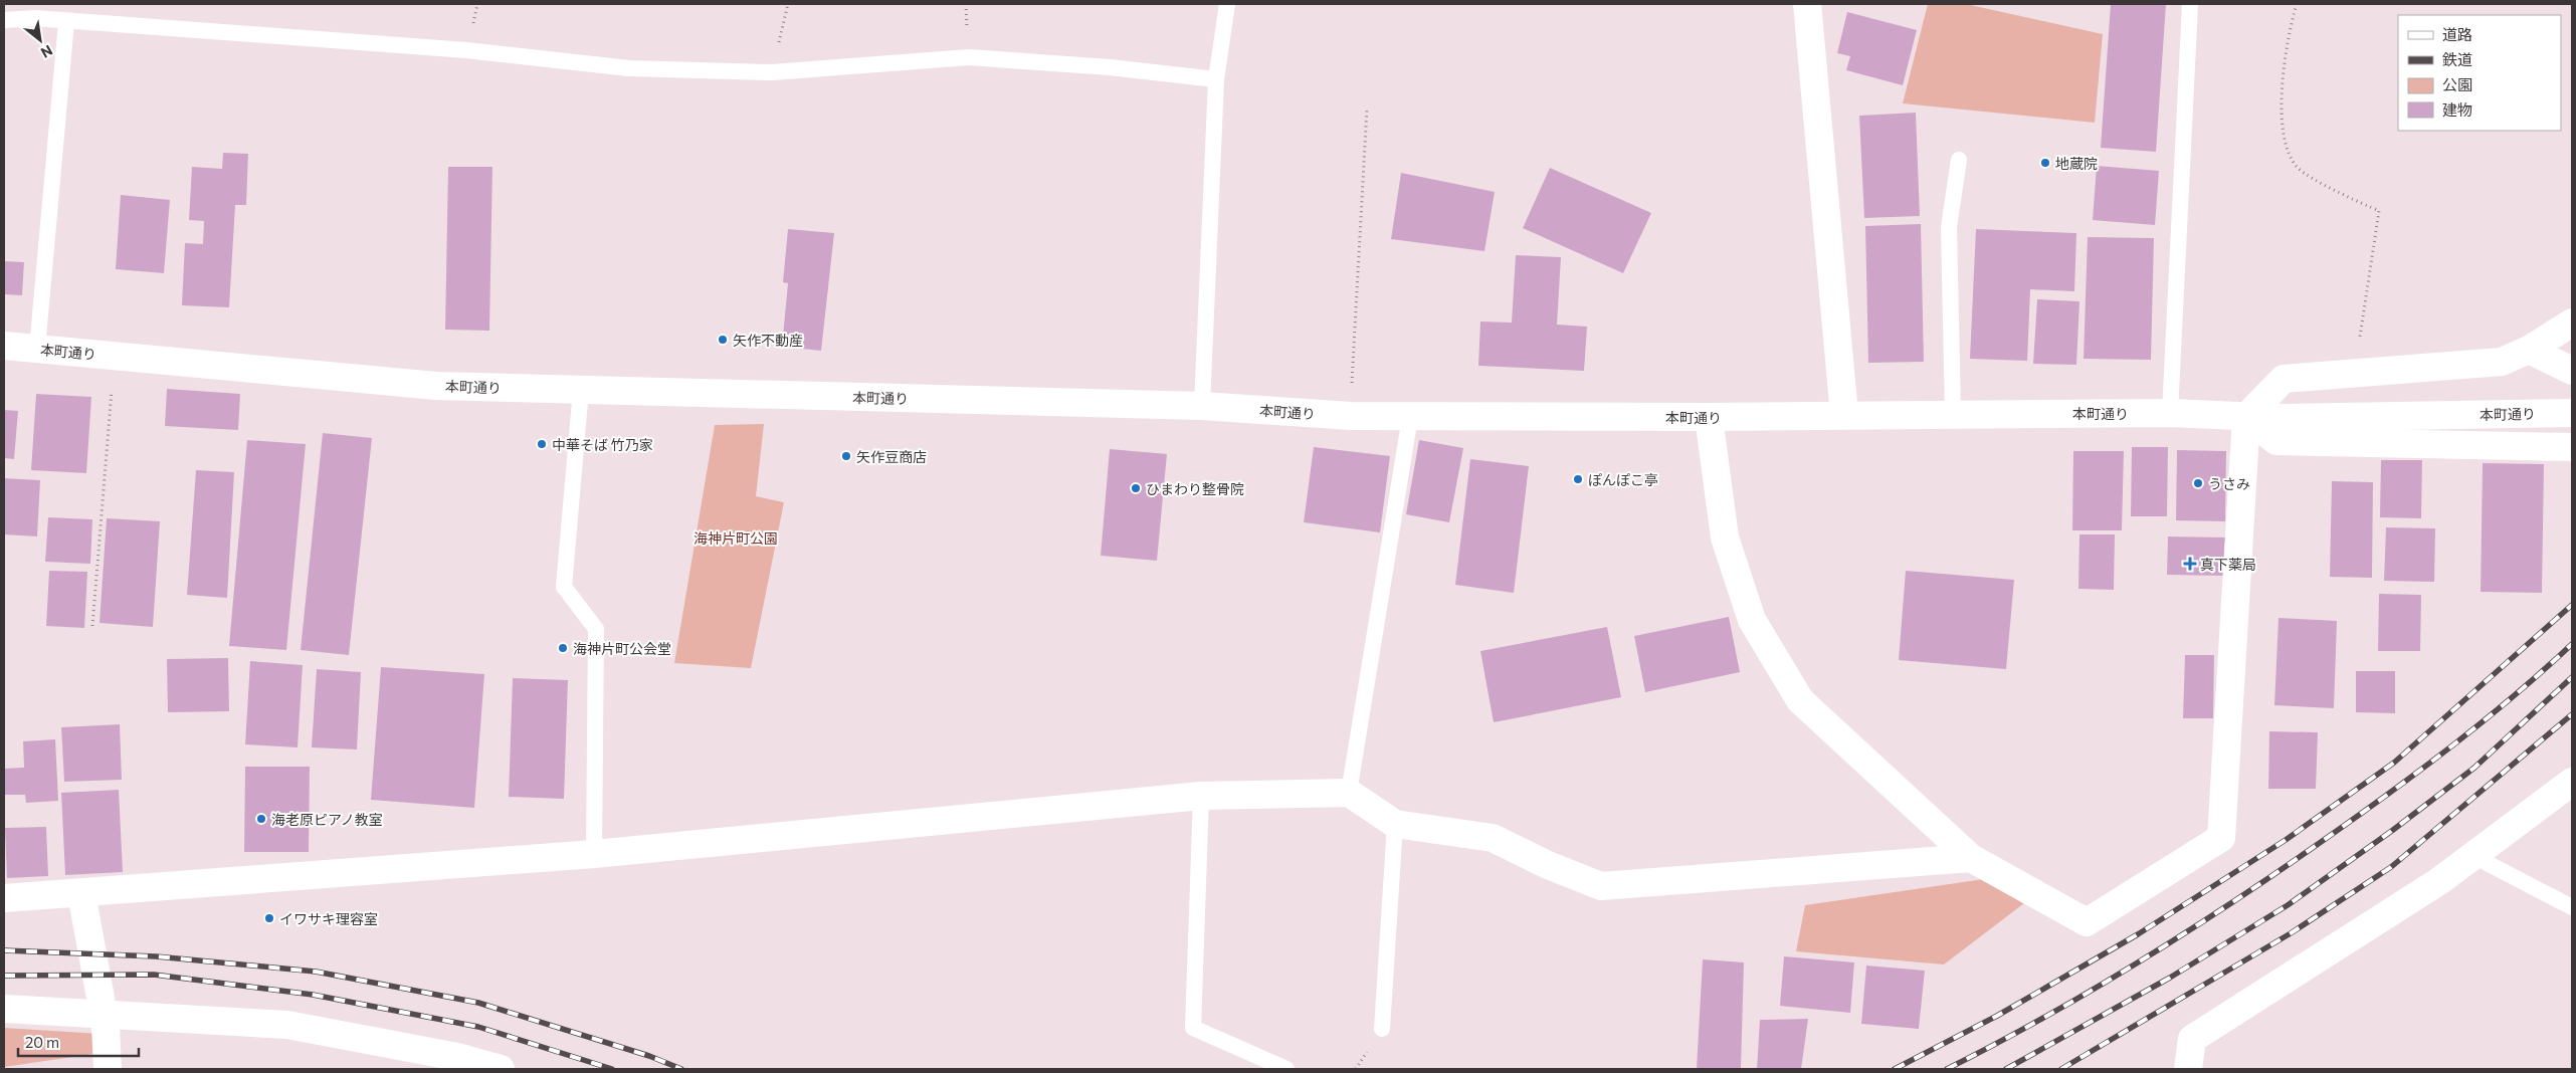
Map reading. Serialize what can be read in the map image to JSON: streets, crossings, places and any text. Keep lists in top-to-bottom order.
{
  "streets": {
    "street": ["本町通り"]
  },
  "parks": ["海神片町公園"],
  "places": {
    "other": [
      "地蔵院",
      "矢作不動産",
      "中華そば 竹乃家",
      "矢作豆商店",
      "ぽんぽこ亭",
      "うさみ",
      "ひまわり整骨院",
      "海神片町公会堂",
      "海老原ピアノ教室",
      "イワサキ理容室"
    ],
    "health": ["真下薬局"]
  },
  "legend": [
    "道路",
    "鉄道",
    "公園",
    "建物"
  ],
  "scale_bar": "20 m",
  "north": "bottom right"
}
